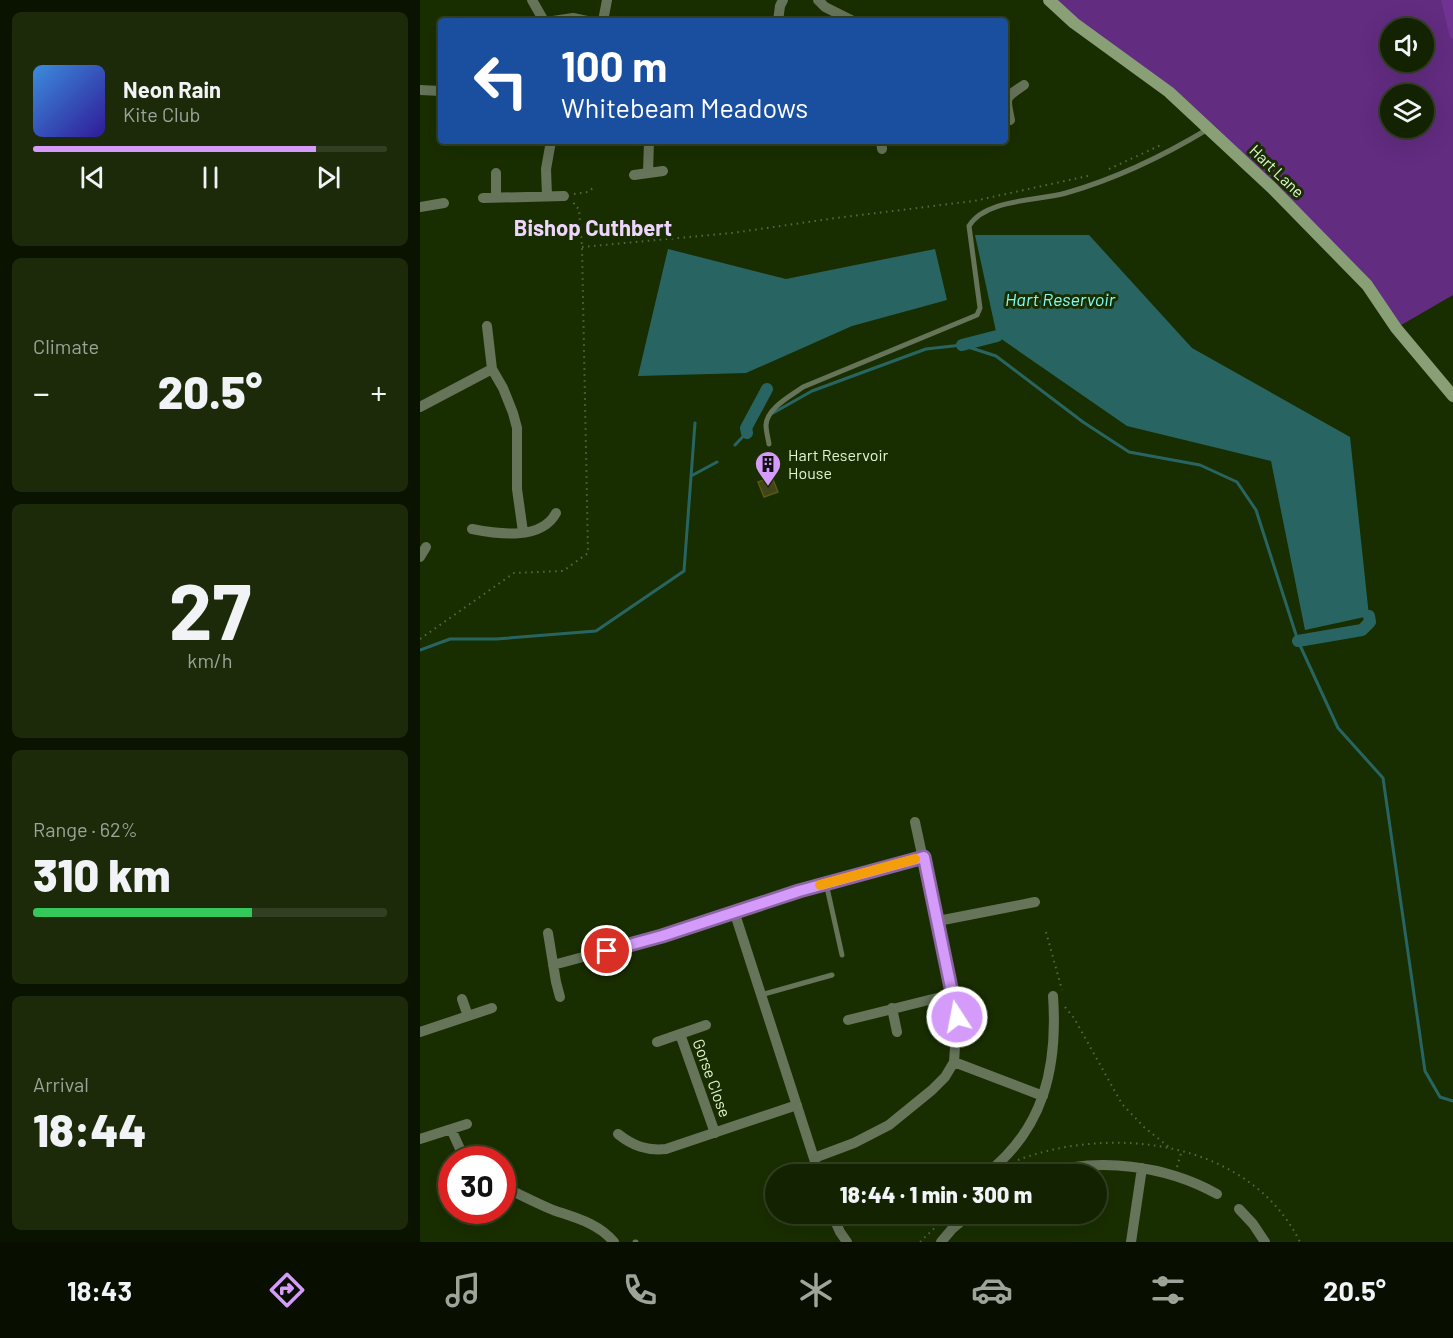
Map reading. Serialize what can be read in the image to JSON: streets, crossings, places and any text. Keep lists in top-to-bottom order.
{
  "streets": {
    "street": ["Hart Lane", "Gorse Close"]
  },
  "districts": ["Bishop Cuthbert"],
  "water": ["Hart Reservoir"],
  "places": {
    "building": ["Hart Reservoir House"]
  },
  "page": {
    "turn": ["100 m", "Whitebeam Meadows"],
    "song": ["Neon Rain", "Kite Club"],
    "tile": [
      "Climate",
      ["27", "km/h"],
      ["Range · 62%", "310 km"],
      ["Arrival", "18:44"]
    ],
    "heat": ["−", "20.5°", "+"],
    "limit": "30",
    "trip": "18:44 · 1 min · 300 m",
    "tabs": ["18:43", "20.5°"]
  }
}
